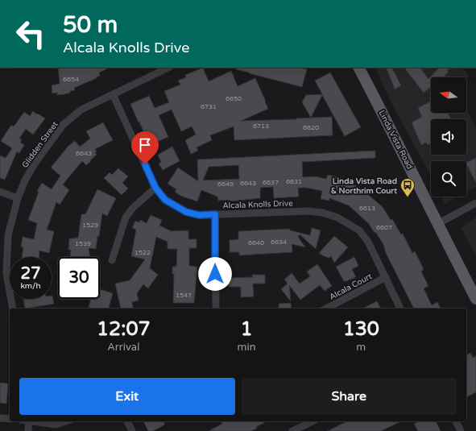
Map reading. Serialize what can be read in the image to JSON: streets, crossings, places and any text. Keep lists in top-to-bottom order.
{
  "streets": {
    "main road": ["Linda Vista Road"],
    "street": ["Glidden Street", "Alcala Knolls Drive", "Alcala Court"]
  },
  "crossings": [
    ["Glidden Street", "Alcala Knolls Drive"],
    ["Alcala Knolls Drive", "Alcala Court"]
  ],
  "places": {
    "bus stop": ["Linda Vista Road & Northrim Court"]
  },
  "house_numbers": [
    "6654",
    "6650",
    "6731",
    "6713",
    "6620",
    "6643",
    "6631",
    "6637",
    "6643",
    "6649",
    "6613",
    "1529",
    "6607",
    "6634",
    "6640",
    "1539",
    "1522",
    "1547"
  ],
  "north": "left",
  "page": {
    "turn": ["50 m", "Alcala Knolls Drive"],
    "speed": "27 km/h",
    "limit": "30",
    "eta": [
      "12:07",
      "Arrival",
      "1",
      "min",
      "130",
      "m"
    ],
    "buttons": ["Exit", "Share"]
  }
}
